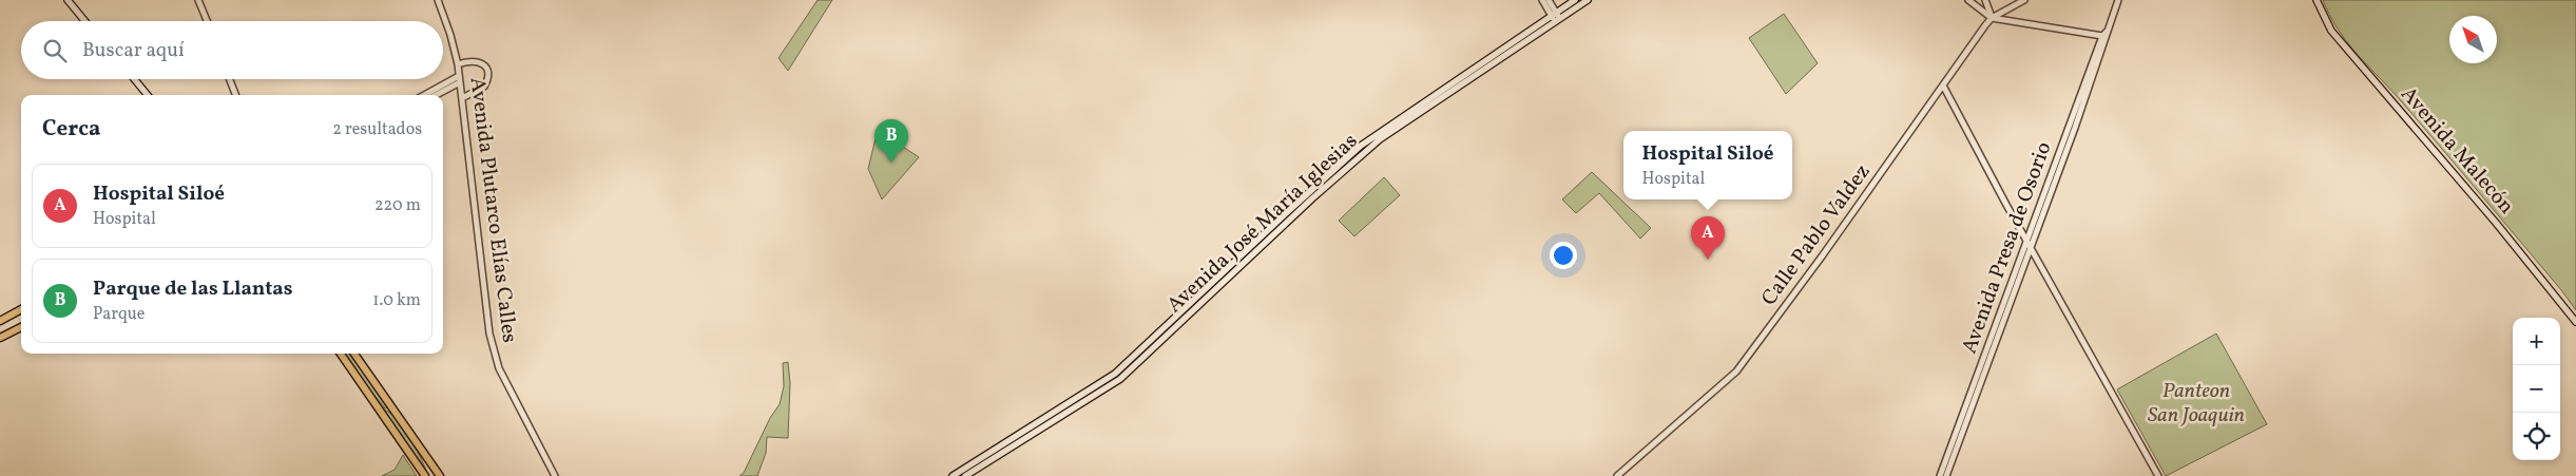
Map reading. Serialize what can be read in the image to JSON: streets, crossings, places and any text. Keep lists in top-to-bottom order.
{
  "streets": {
    "main road": ["Avenida Malecón", "Avenida José María Iglesias"],
    "street": ["Avenida Plutarco Elías Calles", "Calle Pablo Valdez", "Avenida Presa de Osorio"]
  },
  "parks": ["Panteon San Joaquin"],
  "north": "top left",
  "page": {
    "search": "Buscar aquí",
    "heading": ["Cerca", "2 resultados"],
    "pins": ["B", "A"],
    "popup": ["Hospital Siloé", "Hospital"],
    "list": [
      {
        "mark": "A",
        "name": "Hospital Siloé",
        "note": "Hospital",
        "value": "220 m"
      },
      {
        "mark": "B",
        "name": "Parque de las Llantas",
        "note": "Parque",
        "value": "1.0 km"
      }
    ],
    "map_buttons": ["+", "−"]
  }
}
